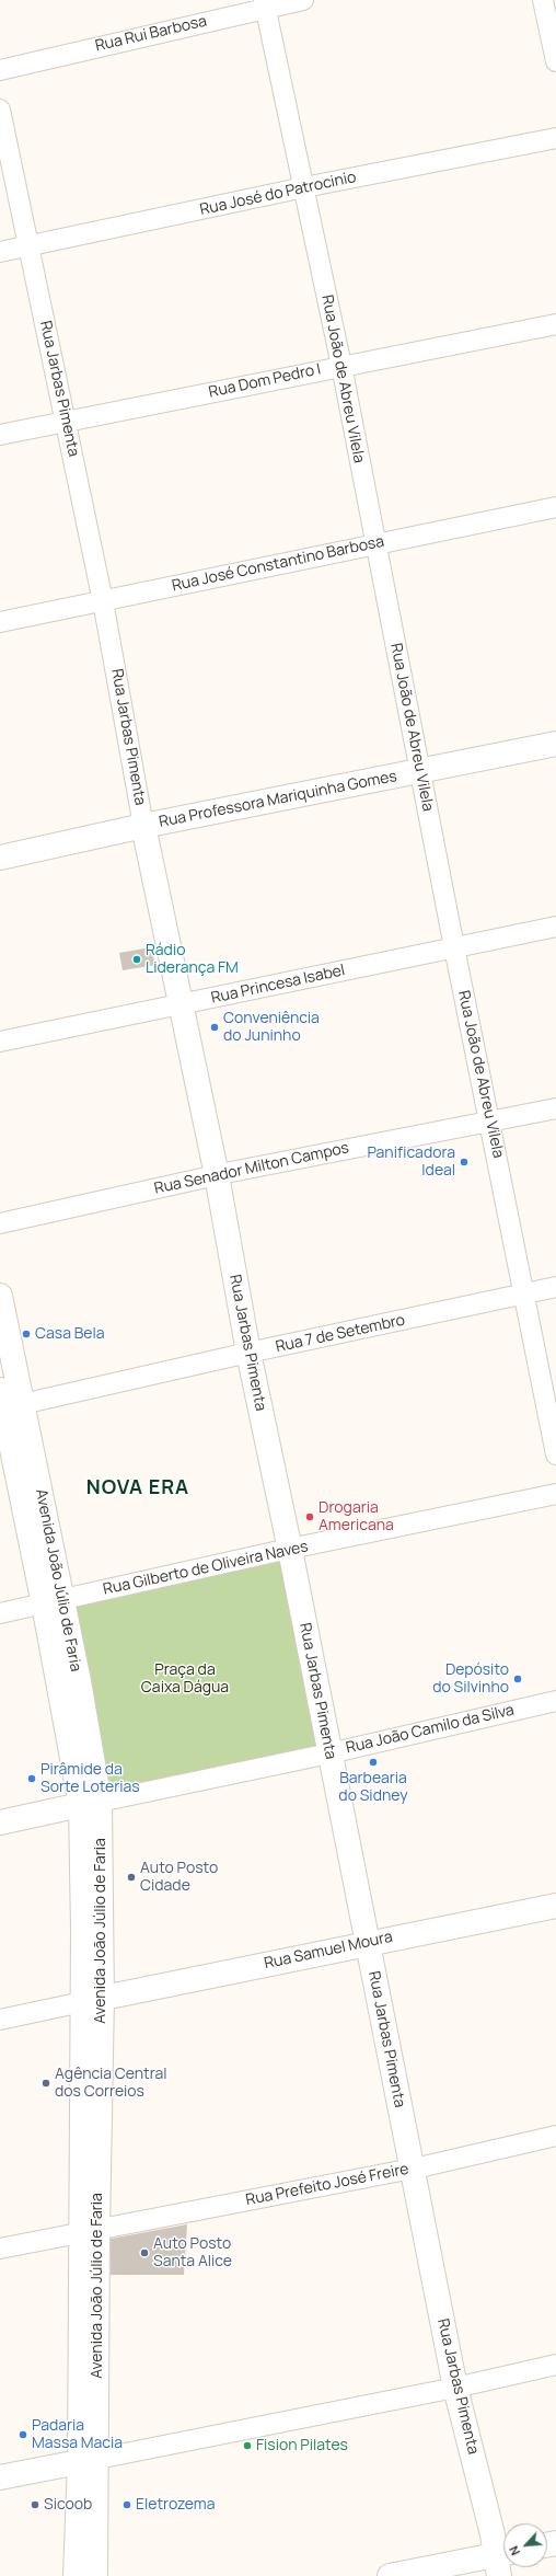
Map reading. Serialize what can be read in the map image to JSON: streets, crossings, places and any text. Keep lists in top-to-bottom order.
{
  "streets": {
    "street": [
      "Rua Rui Barbosa",
      "Rua José do Patrocinio",
      "Rua João de Abreu Vilela",
      "Rua Dom Pedro I",
      "Rua Jarbas Pimenta",
      "Rua José Constantino Barbosa",
      "Rua Professora Mariquinha Gomes",
      "Rua Princesa Isabel",
      "Rua Senador Milton Campos",
      "Rua 7 de Setembro",
      "Rua Gilberto de Oliveira Naves",
      "Avenida João Júlio de Faria",
      "Rua João Camilo da Silva",
      "Rua Samuel Moura",
      "Rua Prefeito José Freire"
    ]
  },
  "crossings": [
    ["Rua Rui Barbosa", "Rua João de Abreu Vilela"],
    ["Rua José do Patrocinio", "Rua João de Abreu Vilela"],
    ["Rua José do Patrocinio", "Rua Jarbas Pimenta"],
    ["Rua João de Abreu Vilela", "Rua Dom Pedro I"],
    ["Rua João de Abreu Vilela", "Rua José Constantino Barbosa"],
    ["Rua João de Abreu Vilela", "Rua Professora Mariquinha Gomes"],
    ["Rua João de Abreu Vilela", "Rua Princesa Isabel"],
    ["Rua João de Abreu Vilela", "Rua Senador Milton Campos"],
    ["Rua João de Abreu Vilela", "Rua 7 de Setembro"],
    ["Rua Dom Pedro I", "Rua Jarbas Pimenta"],
    ["Rua Jarbas Pimenta", "Rua José Constantino Barbosa"],
    ["Rua Jarbas Pimenta", "Rua Professora Mariquinha Gomes"],
    ["Rua Jarbas Pimenta", "Rua Princesa Isabel"],
    ["Rua Jarbas Pimenta", "Rua Senador Milton Campos"],
    ["Rua Jarbas Pimenta", "Rua 7 de Setembro"],
    ["Rua Jarbas Pimenta", "Rua Gilberto de Oliveira Naves"],
    ["Rua Jarbas Pimenta", "Rua João Camilo da Silva"],
    ["Rua Jarbas Pimenta", "Rua Samuel Moura"],
    ["Rua Jarbas Pimenta", "Rua Prefeito José Freire"],
    ["Rua 7 de Setembro", "Avenida João Júlio de Faria"],
    ["Rua Gilberto de Oliveira Naves", "Avenida João Júlio de Faria"],
    ["Avenida João Júlio de Faria", "Rua João Camilo da Silva"],
    ["Avenida João Júlio de Faria", "Rua Samuel Moura"],
    ["Avenida João Júlio de Faria", "Rua Prefeito José Freire"]
  ],
  "districts": ["NOVA ERA"],
  "parks": ["Praça da Caixa Dágua"],
  "places": [
    "Rádio Liderança FM",
    "Conveniência do Juninho",
    "Panificadora Ideal",
    "Casa Bela",
    "Drogaria Americana",
    "Depósito do Silvinho",
    "Barbearia do Sidney",
    "Pirâmide da Sorte Loterias",
    "Auto Posto Cidade",
    "Agência Central dos Correios",
    "Auto Posto Santa Alice",
    "Padaria Massa Macia",
    "Fision Pilates",
    "Sicoob",
    "Eletrozema"
  ],
  "north": "bottom left"
}
